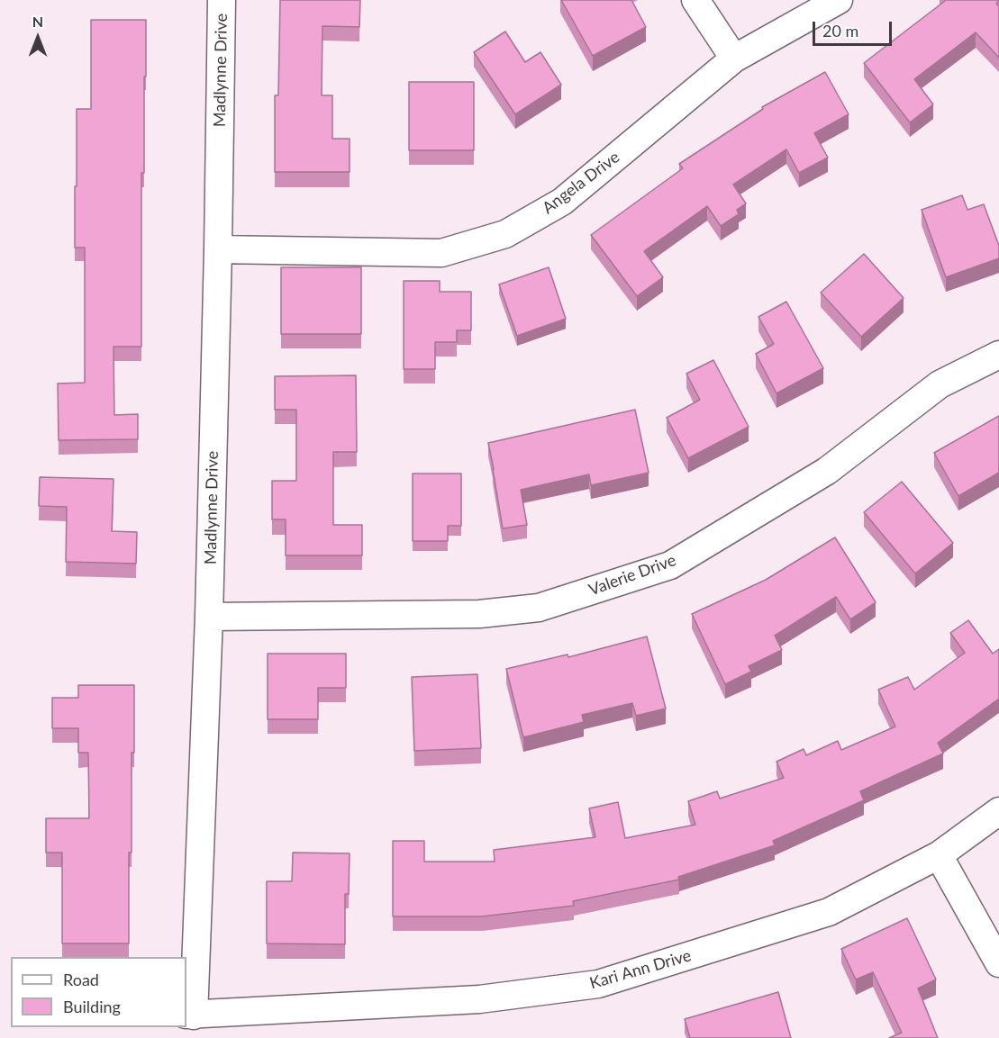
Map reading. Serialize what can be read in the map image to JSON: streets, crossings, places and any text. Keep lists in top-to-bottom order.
{
  "streets": {
    "street": [
      "Madlynne Drive",
      "Angela Drive",
      "Valerie Drive",
      "Kari Ann Drive"
    ]
  },
  "crossings": [
    ["Madlynne Drive", "Angela Drive"],
    ["Madlynne Drive", "Valerie Drive"],
    ["Madlynne Drive", "Kari Ann Drive"]
  ],
  "legend": ["Road", "Building"],
  "scale_bar": "20 m",
  "north": "top"
}
